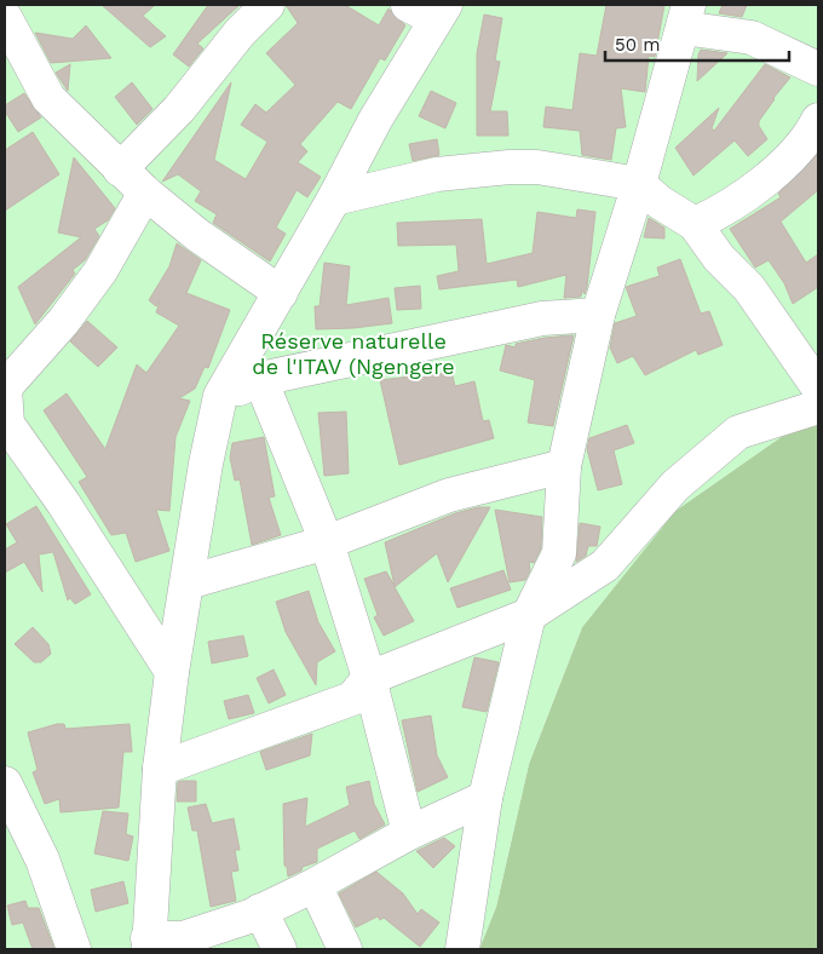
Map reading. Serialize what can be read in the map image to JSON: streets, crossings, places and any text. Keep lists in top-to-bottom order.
{
  "parks": ["Réserve naturelle de l'ITAV (Ngengere"],
  "scale_bar": "50 m"
}
